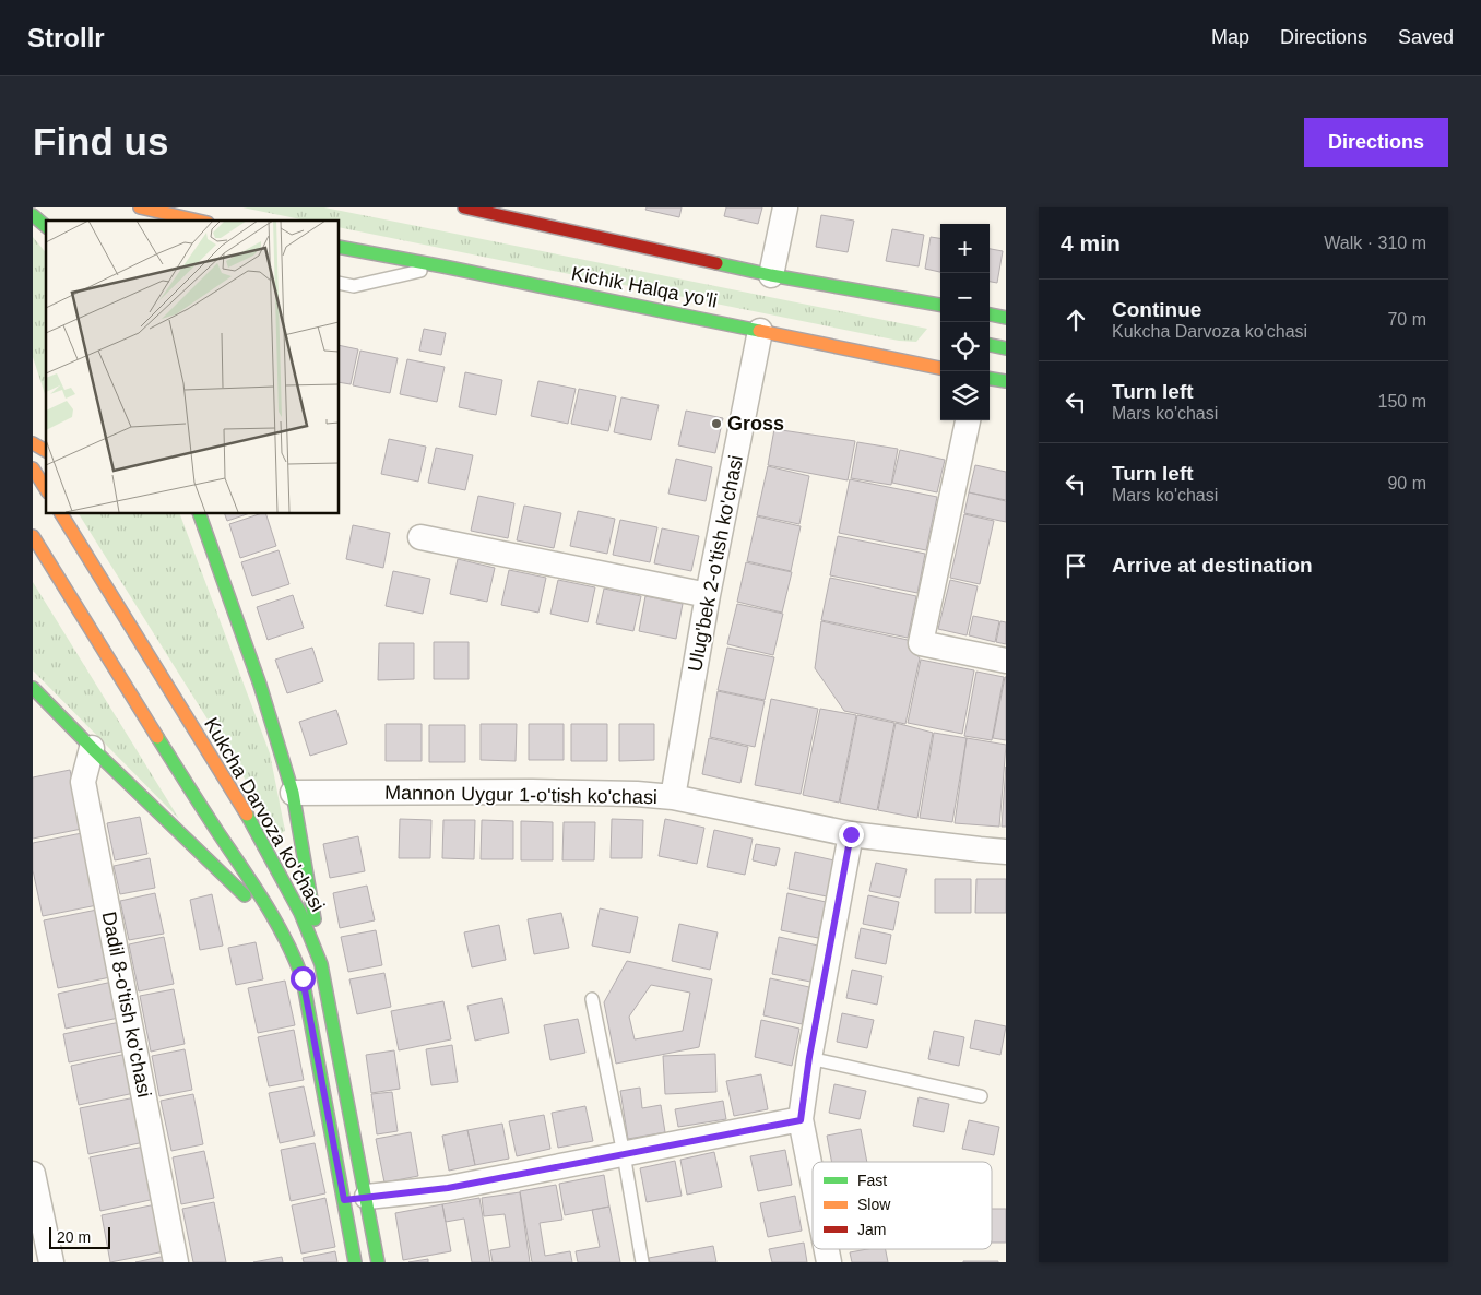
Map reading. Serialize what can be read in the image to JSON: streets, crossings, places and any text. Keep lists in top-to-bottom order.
{
  "streets": {
    "main road": ["Kichik Halqa yo'li", "Kukcha Darvoza ko'chasi"],
    "street": ["Ulug'bek 2-o'tish ko'chasi", "Mannon Uygur 1-o'tish ko'chasi", "Dadil 8-o'tish ko'chasi"]
  },
  "crossings": [
    ["Kichik Halqa yo'li", "Ulug'bek 2-o'tish ko'chasi"],
    ["Ulug'bek 2-o'tish ko'chasi", "Mannon Uygur 1-o'tish ko'chasi"]
  ],
  "places": ["Gross"],
  "legend": ["Fast", "Slow", "Jam"],
  "scale_bar": "20 m",
  "page": {
    "header": "Strollr",
    "nav": ["Map", "Directions", "Saved"],
    "buttons": "Directions",
    "title": "Find us",
    "heading": ["4 min", "Walk · 310 m"],
    "map_buttons": ["+", "−"],
    "list": [
      ["Continue", "Kukcha Darvoza ko'chasi", "70 m"],
      ["Turn left", "Mars ko'chasi", "150 m"],
      ["Turn left", "Mars ko'chasi", "90 m"],
      "Arrive at destination"
    ],
    "scale": "20 m"
  }
}
